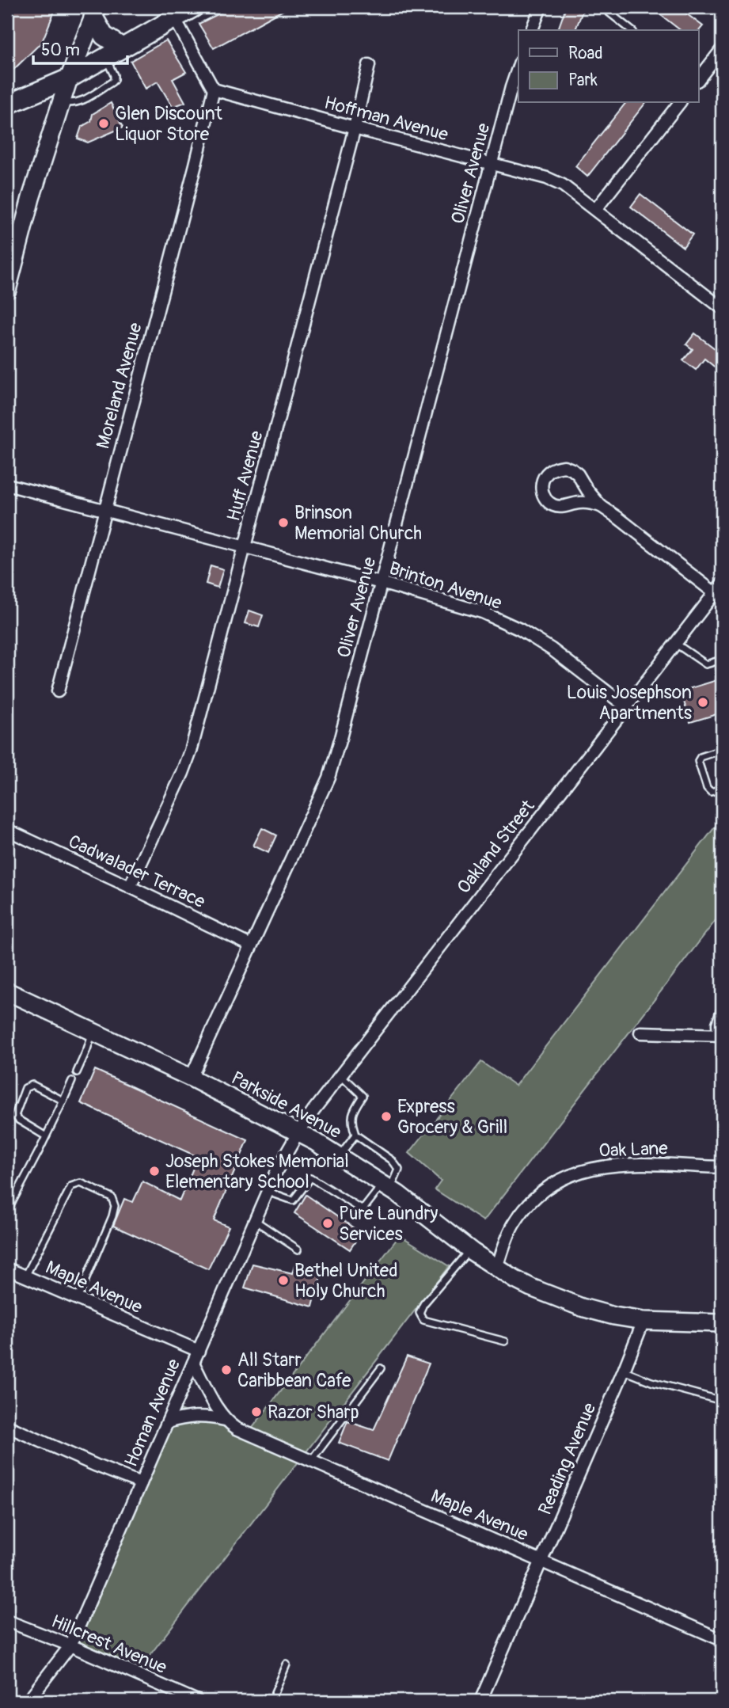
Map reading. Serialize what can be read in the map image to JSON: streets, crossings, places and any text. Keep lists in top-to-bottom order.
{
  "streets": {
    "main road": ["Parkside Avenue"],
    "street": [
      "Hoffman Avenue",
      "Oliver Avenue",
      "Moreland Avenue",
      "Huff Avenue",
      "Brinton Avenue",
      "Oakland Street",
      "Cadwalader Terrace",
      "Oak Lane",
      "Maple Avenue",
      "Homan Avenue",
      "Reading Avenue",
      "Hillcrest Avenue"
    ]
  },
  "crossings": [
    ["Hoffman Avenue", "Oliver Avenue"],
    ["Hoffman Avenue", "Moreland Avenue"],
    ["Hoffman Avenue", "Huff Avenue"],
    ["Oliver Avenue", "Brinton Avenue"],
    ["Oliver Avenue", "Cadwalader Terrace"],
    ["Oliver Avenue", "Parkside Avenue"],
    ["Moreland Avenue", "Brinton Avenue"],
    ["Huff Avenue", "Brinton Avenue"],
    ["Huff Avenue", "Cadwalader Terrace"],
    ["Brinton Avenue", "Oakland Street"],
    ["Oakland Street", "Parkside Avenue"],
    ["Oakland Street", "Homan Avenue"],
    ["Parkside Avenue", "Oak Lane"],
    ["Parkside Avenue", "Homan Avenue"],
    ["Parkside Avenue", "Reading Avenue"],
    ["Maple Avenue", "Homan Avenue"],
    ["Maple Avenue", "Reading Avenue"],
    ["Homan Avenue", "Hillcrest Avenue"]
  ],
  "places": [
    "Glen Discount Liquor Store",
    "Brinson Memorial Church",
    "Louis Josephson Apartments",
    "Express Grocery & Grill",
    "Joseph Stokes Memorial Elementary School",
    "Pure Laundry Services",
    "Bethel United Holy Church",
    "All Starr Caribbean Cafe",
    "Razor Sharp"
  ],
  "legend": ["Road", "Park"],
  "scale_bar": "50 m"
}
